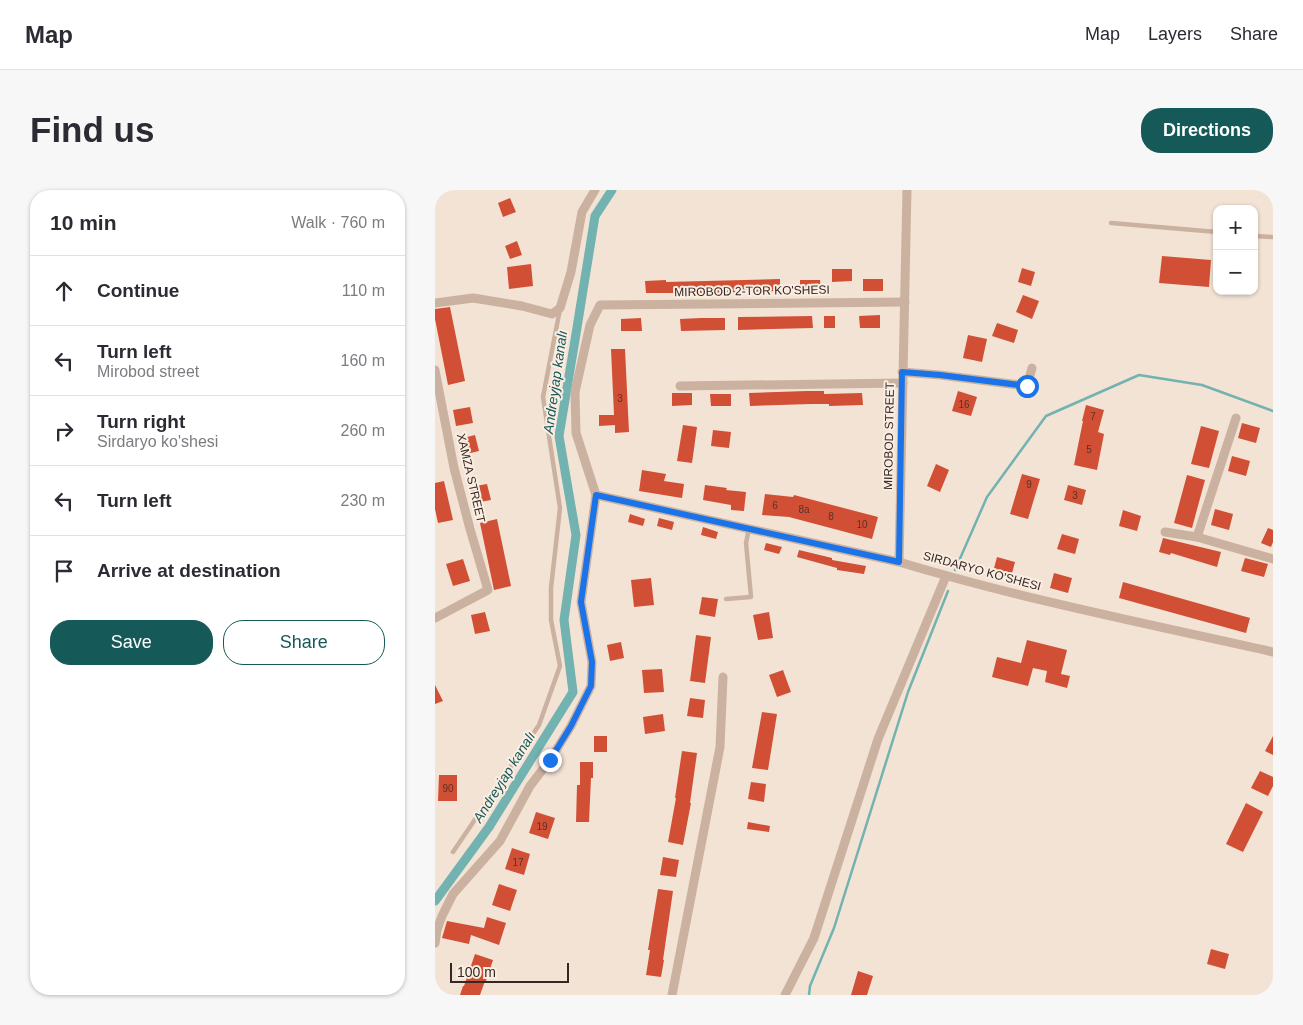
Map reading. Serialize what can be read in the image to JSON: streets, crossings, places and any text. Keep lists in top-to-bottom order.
{
  "streets": {
    "street": [
      "MIROBOD 2-TOR KO'SHESI",
      "MIROBOD STREET",
      "XAMZA STREET",
      "SIRDARYO KO'SHESI"
    ]
  },
  "crossings": [
    ["MIROBOD 2-TOR KO'SHESI", "MIROBOD STREET"],
    ["MIROBOD 2-TOR KO'SHESI", "SIRDARYO KO'SHESI"],
    ["MIROBOD STREET", "SIRDARYO KO'SHESI"]
  ],
  "water": ["Andreyjap kanalı"],
  "house_numbers": [
    "3",
    "16",
    "7",
    "5",
    "9",
    "3",
    "6",
    "8a",
    "8",
    "10",
    "90",
    "19",
    "17"
  ],
  "scale_bar": "100 m",
  "page": {
    "header": "Map",
    "nav": ["Map", "Layers", "Share"],
    "buttons": [
      "Directions",
      ["Save", "Share"]
    ],
    "title": "Find us",
    "heading": ["10 min", "Walk · 760 m"],
    "map_buttons": ["+", "−"],
    "list": [
      ["Continue", "110 m"],
      ["Turn left", "Mirobod street", "160 m"],
      ["Turn right", "Sirdaryo ko'shesi", "260 m"],
      ["Turn left", "230 m"],
      "Arrive at destination"
    ],
    "scale": "100 m"
  }
}
